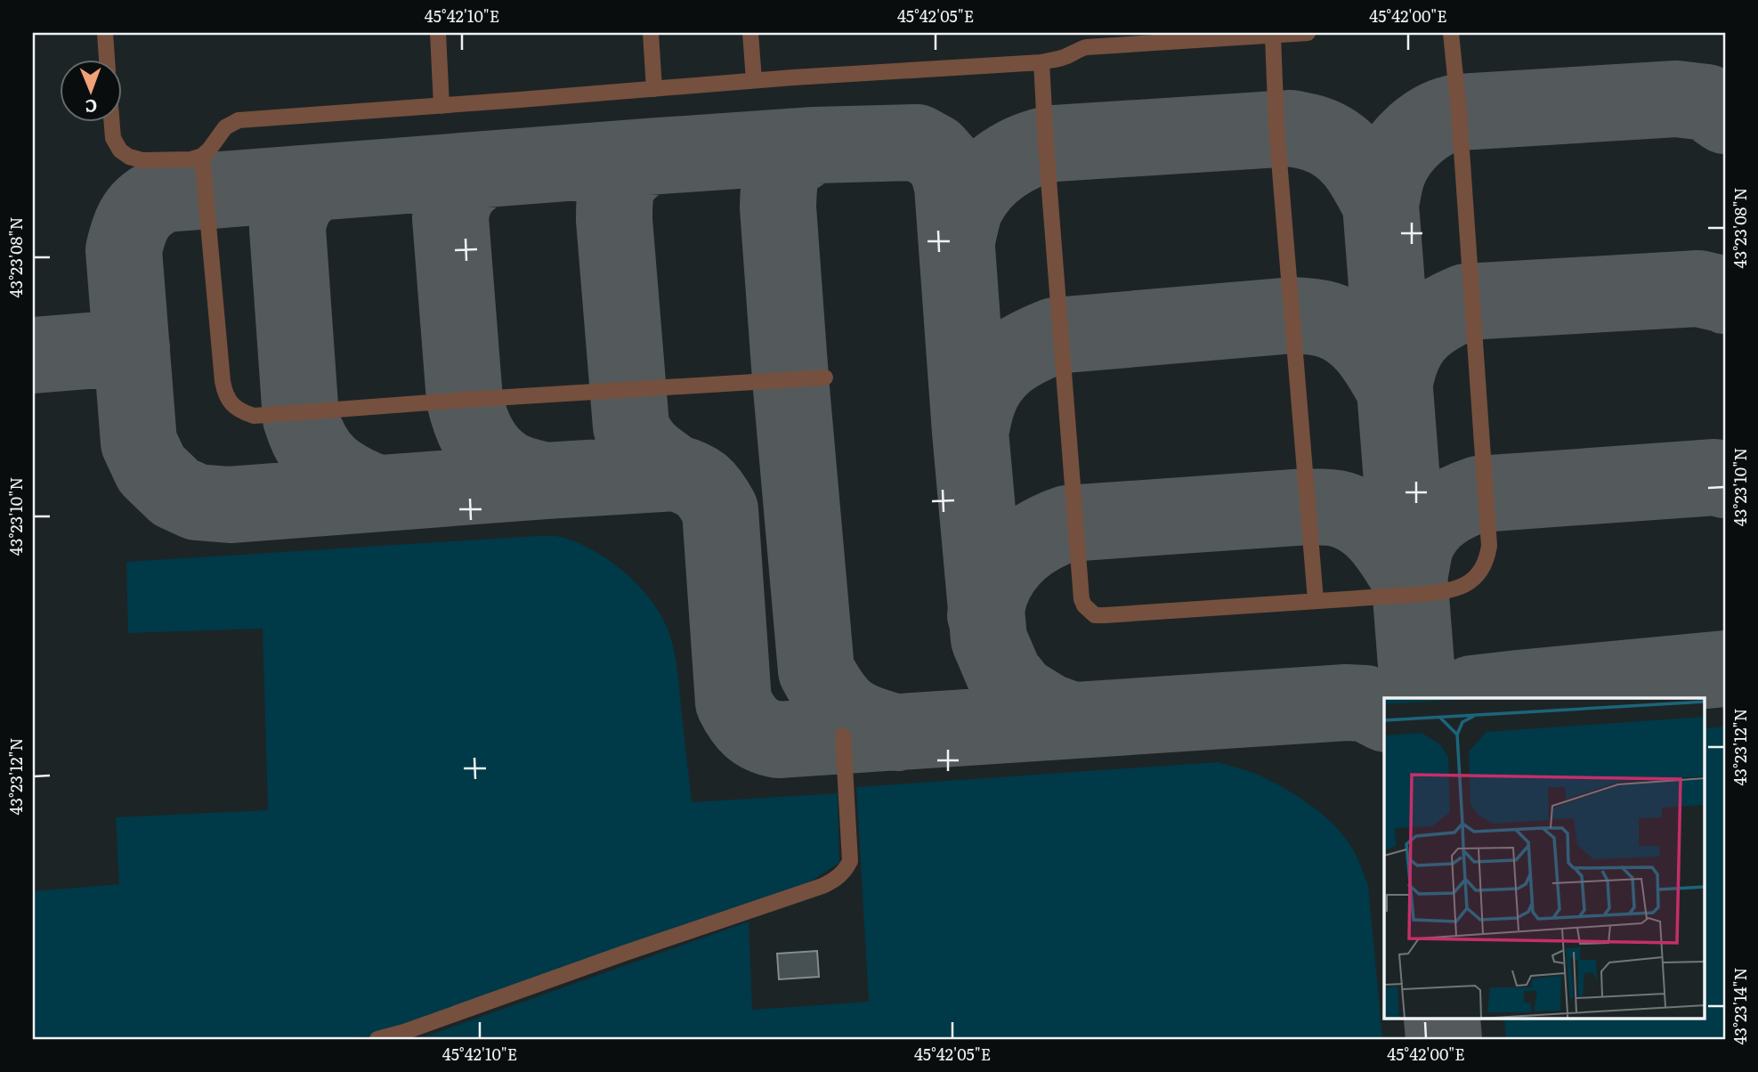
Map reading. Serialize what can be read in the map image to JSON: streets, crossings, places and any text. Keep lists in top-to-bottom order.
{
  "north": "bottom",
  "coordinates": [
    "45°42'10\"E",
    "45°42'05\"E",
    "45°42'00\"E",
    "43°23'08\"N",
    "43°23'10\"N",
    "43°23'12\"N",
    "43°23'14\"N"
  ]
}
